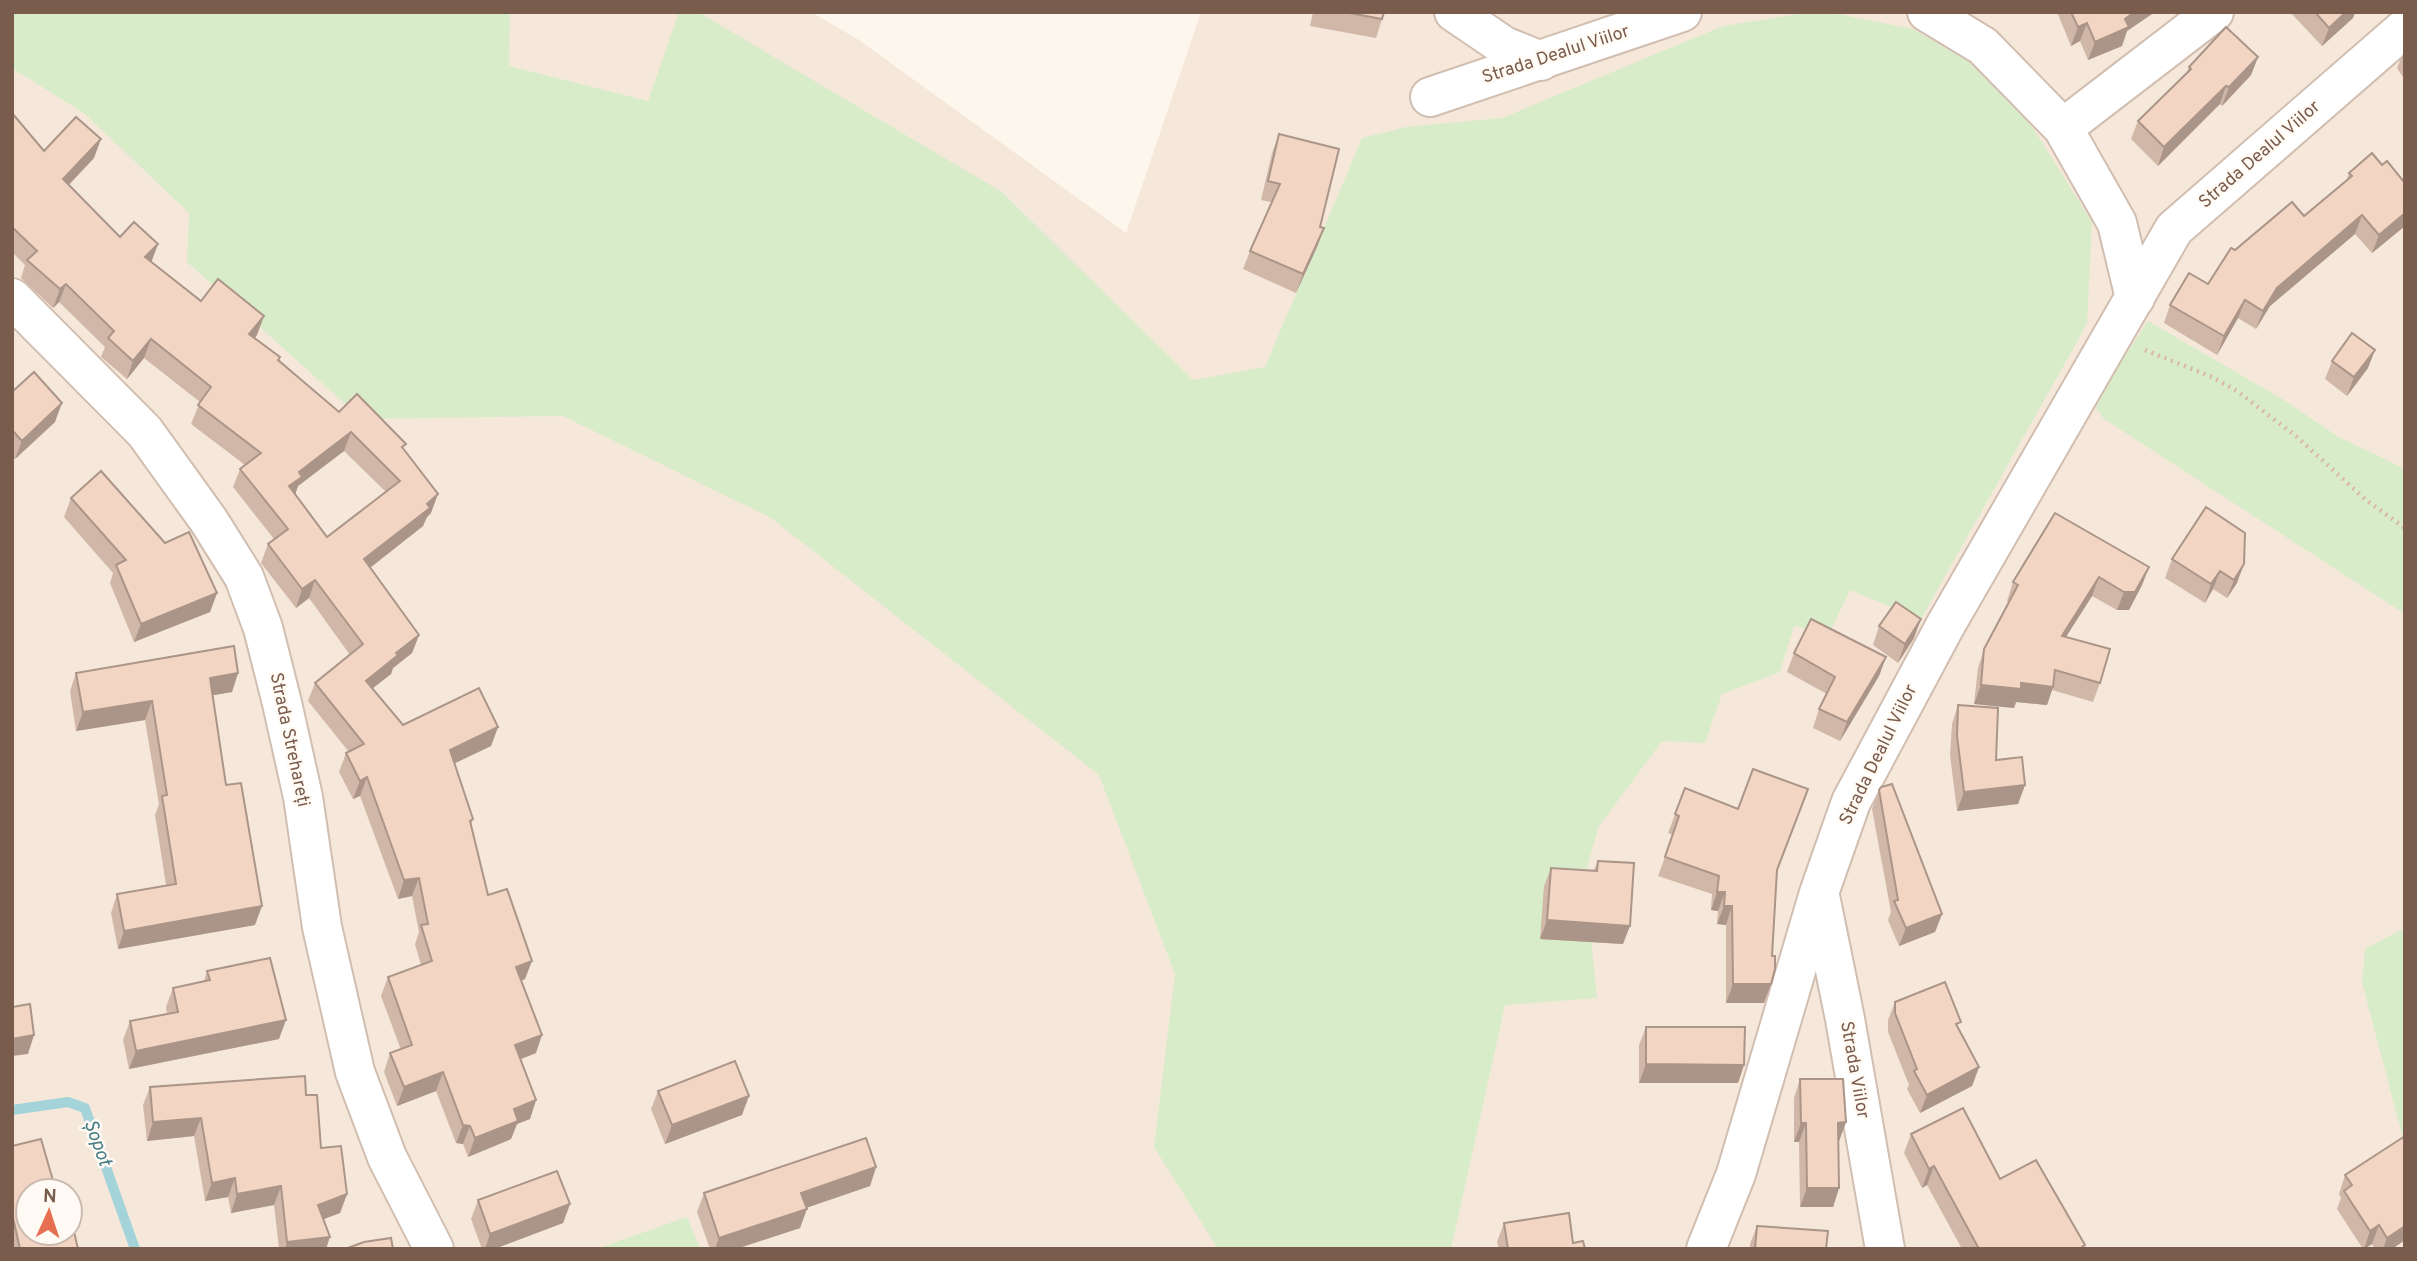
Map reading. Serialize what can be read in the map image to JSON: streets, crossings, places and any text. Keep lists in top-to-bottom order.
{
  "streets": {
    "street": ["Strada Dealul Viilor", "Strada Strehareți", "Strada Viilor"]
  },
  "crossings": [
    ["Strada Dealul Viilor", "Strada Viilor"]
  ],
  "water": ["Șopot"],
  "north": "top"
}
